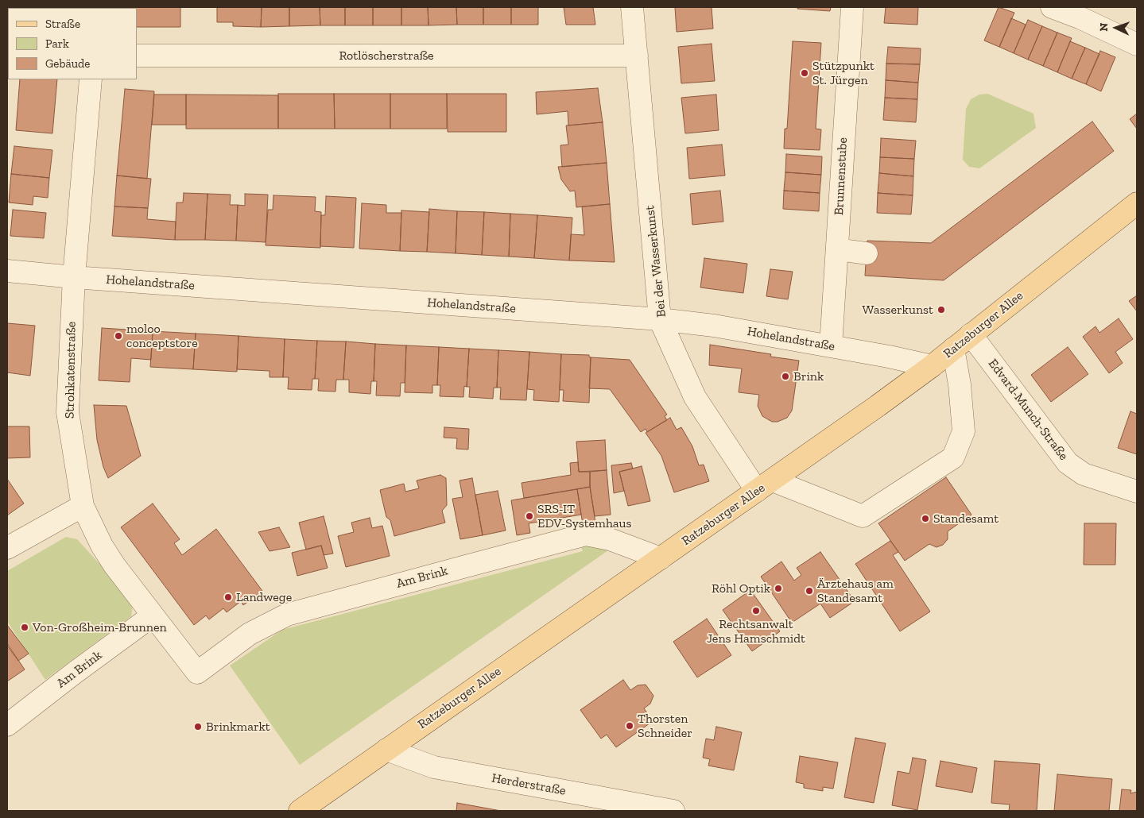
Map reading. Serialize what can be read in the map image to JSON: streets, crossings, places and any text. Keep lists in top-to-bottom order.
{
  "streets": {
    "main road": ["Ratzeburger Allee"],
    "street": [
      "Rotlöscherstraße",
      "Brunnenstube",
      "Bei der Wasserkunst",
      "Hohelandstraße",
      "Strohkatenstraße",
      "Edvard-Munch-Straße",
      "Am Brink",
      "Herderstraße"
    ]
  },
  "crossings": [
    ["Rotlöscherstraße", "Bei der Wasserkunst"],
    ["Brunnenstube", "Hohelandstraße"],
    ["Bei der Wasserkunst", "Hohelandstraße"],
    ["Bei der Wasserkunst", "Ratzeburger Allee"],
    ["Hohelandstraße", "Ratzeburger Allee"],
    ["Hohelandstraße", "Strohkatenstraße"],
    ["Ratzeburger Allee", "Edvard-Munch-Straße"],
    ["Ratzeburger Allee", "Am Brink"],
    ["Ratzeburger Allee", "Herderstraße"],
    ["Strohkatenstraße", "Am Brink"]
  ],
  "places": [
    "Stützpunkt St. Jürgen",
    "Wasserkunst",
    "moloo conceptstore",
    "Brink",
    "SRS-IT EDV-Systemhaus",
    "Standesamt",
    "Röhl Optik",
    "Ärztehaus am Standesamt",
    "Landwege",
    "Rechtsanwalt Jens Hamschmidt",
    "Von-Großheim-Brunnen",
    "Thorsten Schneider",
    "Brinkmarkt"
  ],
  "legend": ["Straße", "Park", "Gebäude"],
  "north": "left"
}
